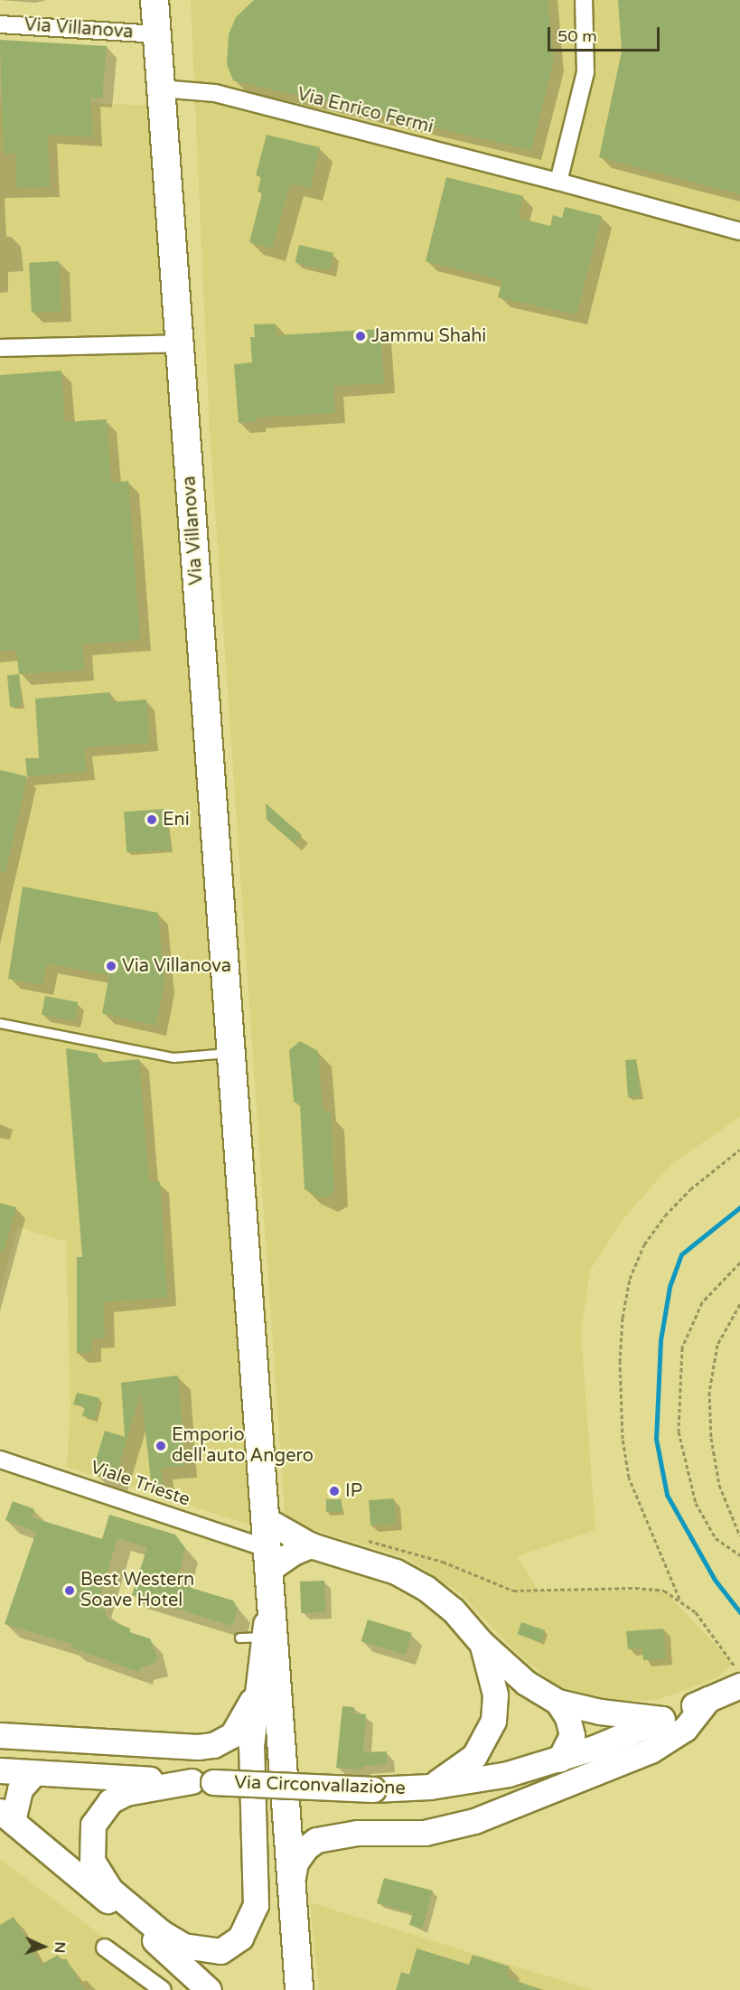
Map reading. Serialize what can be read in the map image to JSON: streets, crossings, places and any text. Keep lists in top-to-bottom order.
{
  "streets": {
    "main road": ["Via Villanova", "Via Circonvallazione"],
    "street": ["Via Enrico Fermi", "Viale Trieste"]
  },
  "crossings": [
    ["Via Villanova", "Via Enrico Fermi"],
    ["Via Villanova", "Viale Trieste"]
  ],
  "places": [
    "Jammu Shahi",
    "Eni",
    "Via Villanova",
    "Emporio dell'auto Angero",
    "IP",
    "Best Western Soave Hotel"
  ],
  "scale_bar": "50 m",
  "north": "right"
}
